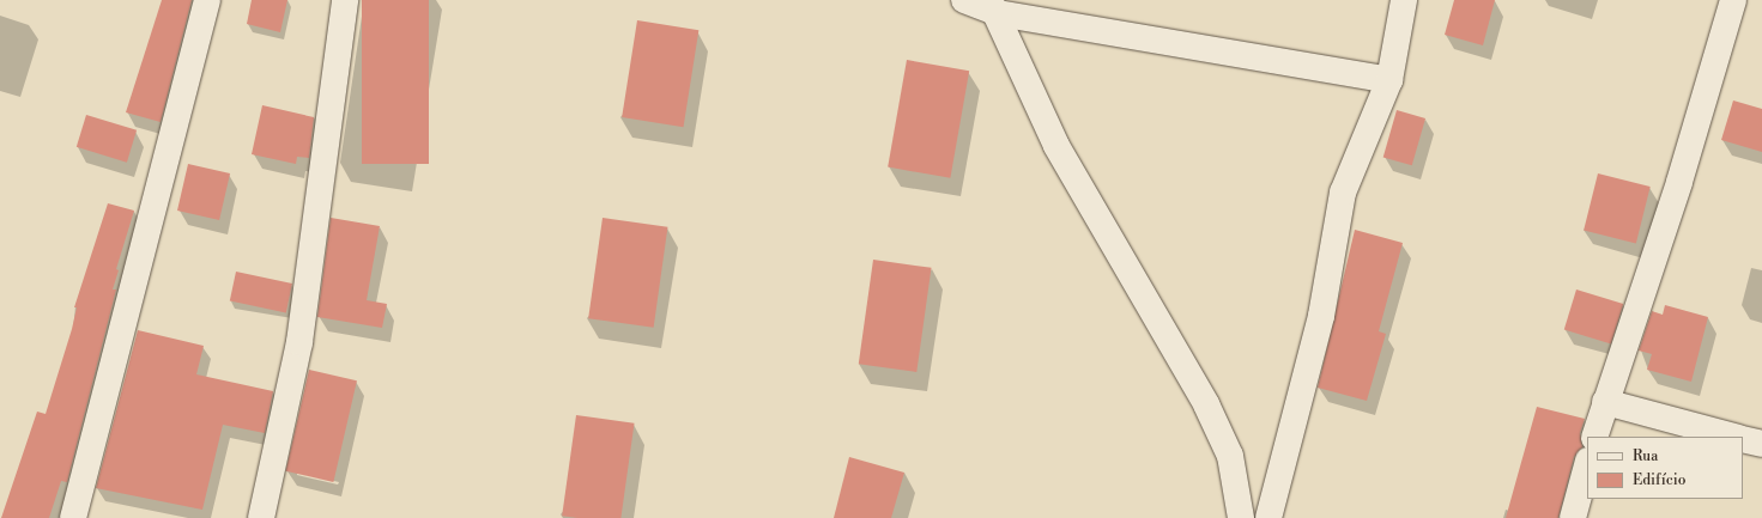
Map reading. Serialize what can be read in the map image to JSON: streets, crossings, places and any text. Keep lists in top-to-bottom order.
{
  "legend": ["Rua", "Edifício"]
}
